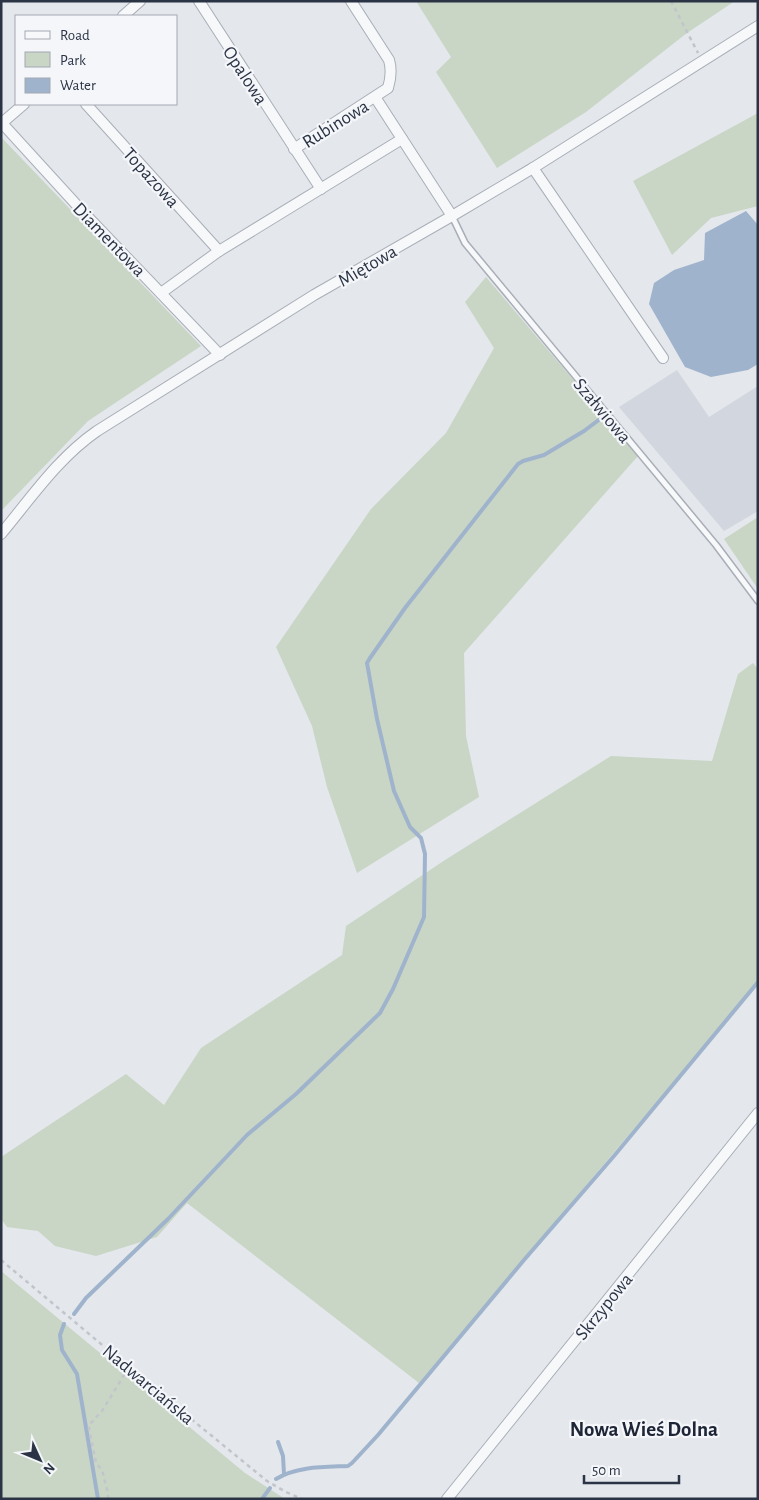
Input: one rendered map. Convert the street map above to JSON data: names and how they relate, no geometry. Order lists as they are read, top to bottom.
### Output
{
  "streets": {
    "street": [
      "Opalowa",
      "Rubinowa",
      "Topazowa",
      "Diamentowa",
      "Miętowa",
      "Skrzypowa"
    ],
    "lane": ["Szałwiowa"],
    "path": ["Nadwarciańska"]
  },
  "crossings": [
    ["Opalowa", "Rubinowa"],
    ["Rubinowa", "Miętowa"],
    ["Rubinowa", "Szałwiowa"],
    ["Diamentowa", "Miętowa"],
    ["Miętowa", "Szałwiowa"]
  ],
  "districts": ["Nowa Wieś Dolna"],
  "legend": ["Road", "Park", "Water"],
  "scale_bar": "50 m",
  "north": "bottom right"
}
